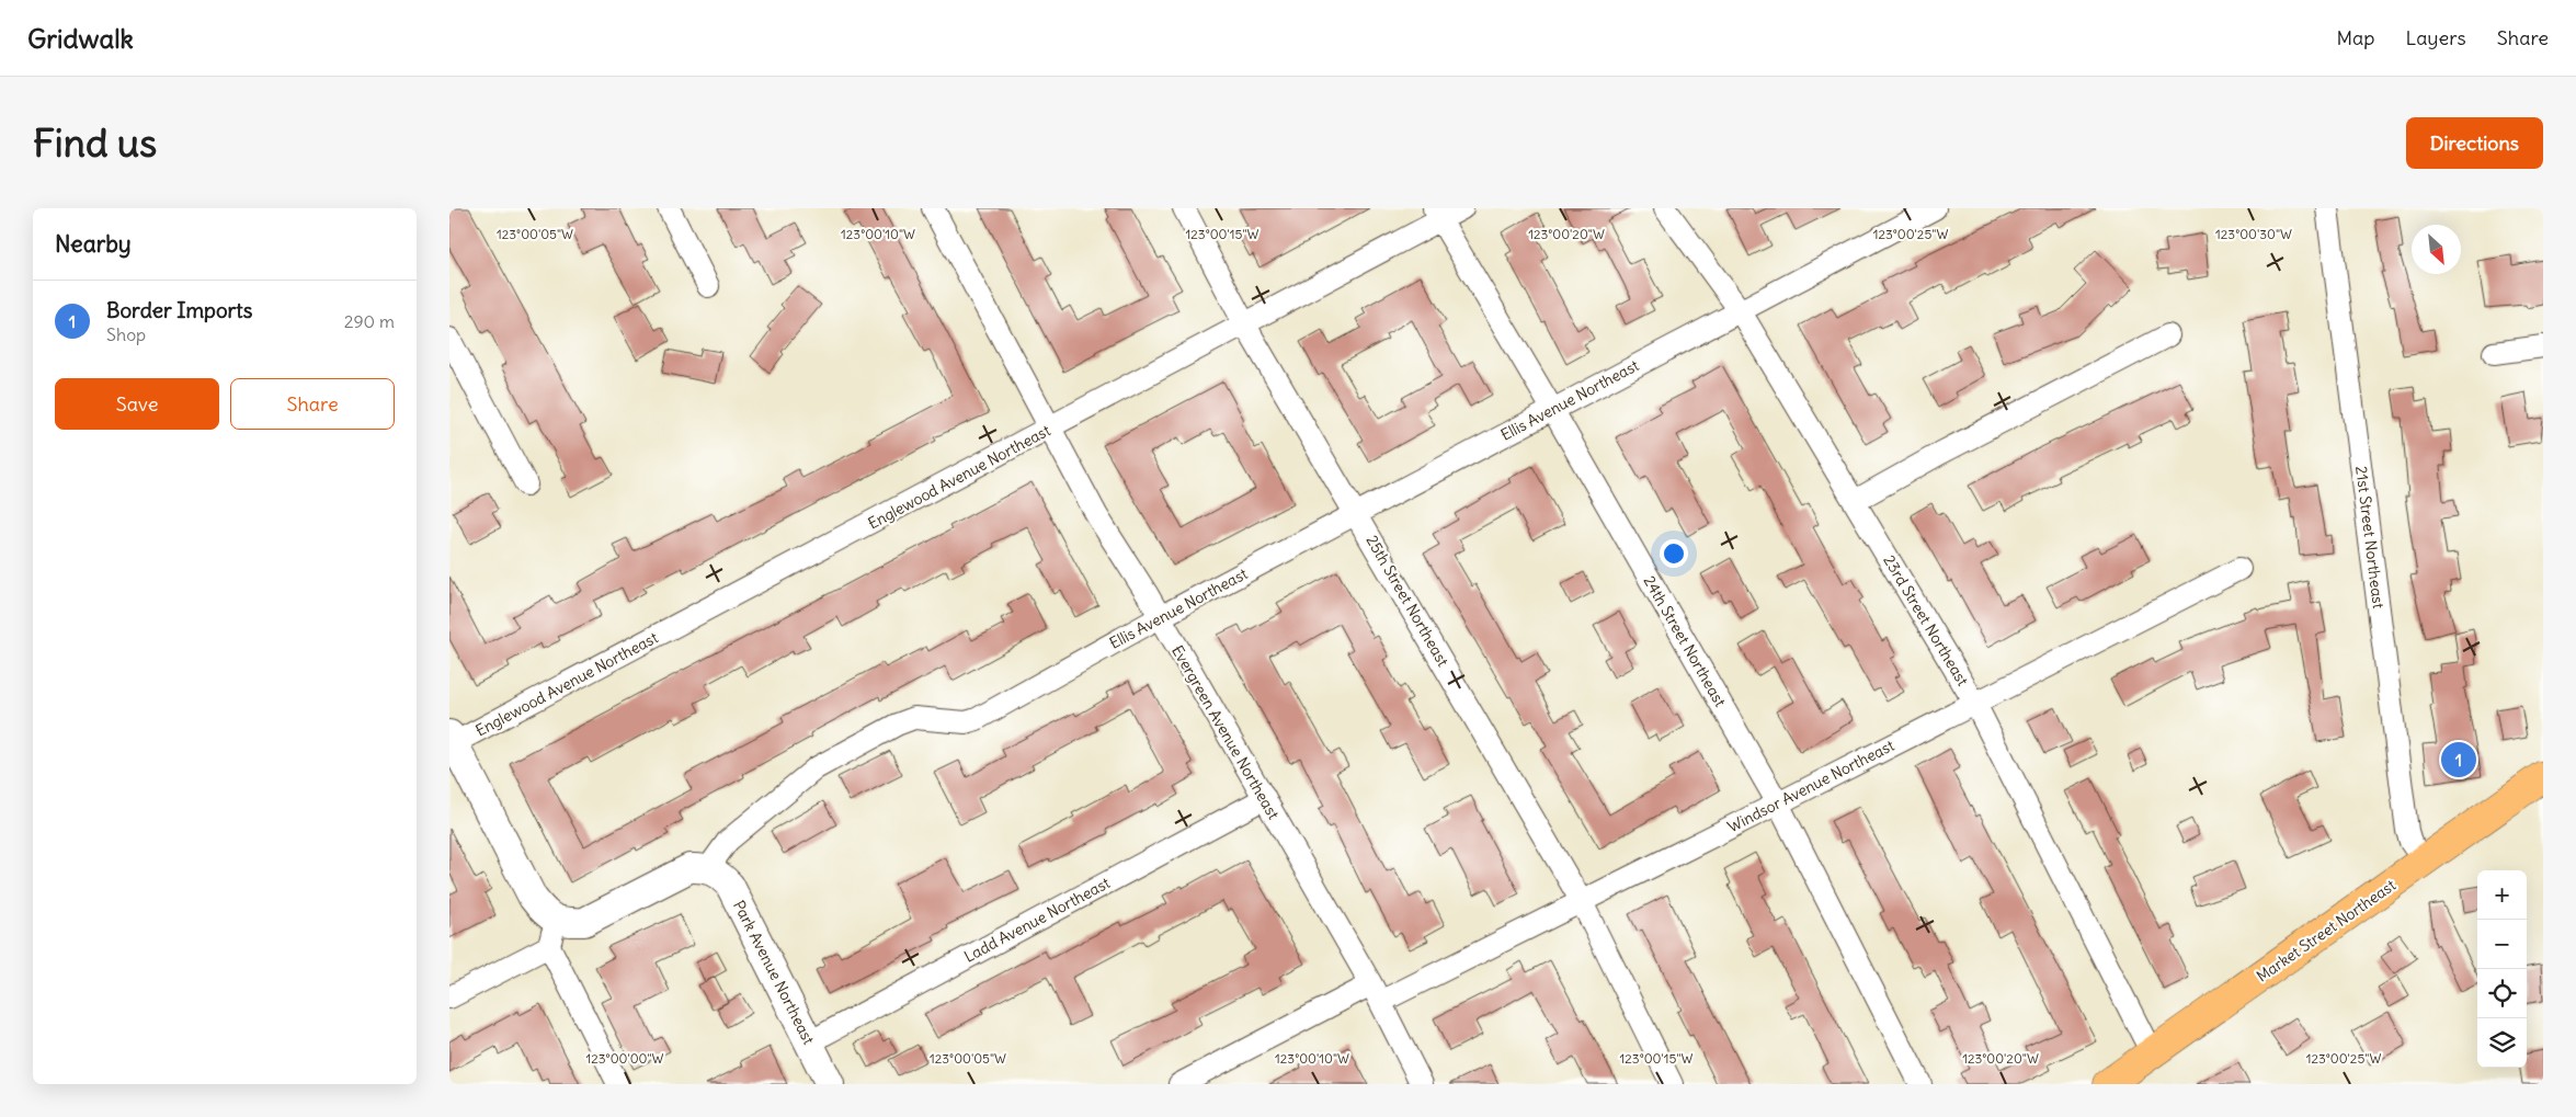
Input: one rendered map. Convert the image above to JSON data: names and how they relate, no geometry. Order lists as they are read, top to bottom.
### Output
{
  "streets": {
    "main road": ["Market Street Northeast"],
    "street": [
      "Ellis Avenue Northeast",
      "Englewood Avenue Northeast",
      "21st Street Northeast",
      "25th Street Northeast",
      "23rd Street Northeast",
      "24th Street Northeast",
      "Evergreen Avenue Northeast",
      "Windsor Avenue Northeast",
      "Ladd Avenue Northeast",
      "Park Avenue Northeast"
    ]
  },
  "crossings": [
    ["Ellis Avenue Northeast", "25th Street Northeast"],
    ["Ellis Avenue Northeast", "23rd Street Northeast"],
    ["Ellis Avenue Northeast", "24th Street Northeast"],
    ["Ellis Avenue Northeast", "Evergreen Avenue Northeast"],
    ["Ellis Avenue Northeast", "Park Avenue Northeast"],
    ["Englewood Avenue Northeast", "25th Street Northeast"],
    ["Englewood Avenue Northeast", "24th Street Northeast"],
    ["Englewood Avenue Northeast", "Evergreen Avenue Northeast"],
    ["21st Street Northeast", "Market Street Northeast"],
    ["25th Street Northeast", "Windsor Avenue Northeast"],
    ["23rd Street Northeast", "Windsor Avenue Northeast"],
    ["23rd Street Northeast", "Market Street Northeast"],
    ["24th Street Northeast", "Windsor Avenue Northeast"],
    ["Evergreen Avenue Northeast", "Windsor Avenue Northeast"],
    ["Evergreen Avenue Northeast", "Ladd Avenue Northeast"],
    ["Ladd Avenue Northeast", "Park Avenue Northeast"]
  ],
  "north": "bottom right",
  "page": {
    "header": "Gridwalk",
    "nav": ["Map", "Layers", "Share"],
    "buttons": [
      "Directions",
      ["Save", "Share"]
    ],
    "title": "Find us",
    "heading": "Nearby",
    "list": [
      {
        "mark": "1",
        "name": "Border Imports",
        "note": "Shop",
        "value": "290 m"
      }
    ],
    "pins": "1",
    "map_buttons": ["+", "−"]
  },
  "coordinates": [
    "123°00'05\"W",
    "123°00'10\"W",
    "123°00'15\"W",
    "123°00'20\"W",
    "123°00'25\"W",
    "123°00'30\"W",
    "123°00'00\"W"
  ]
}
